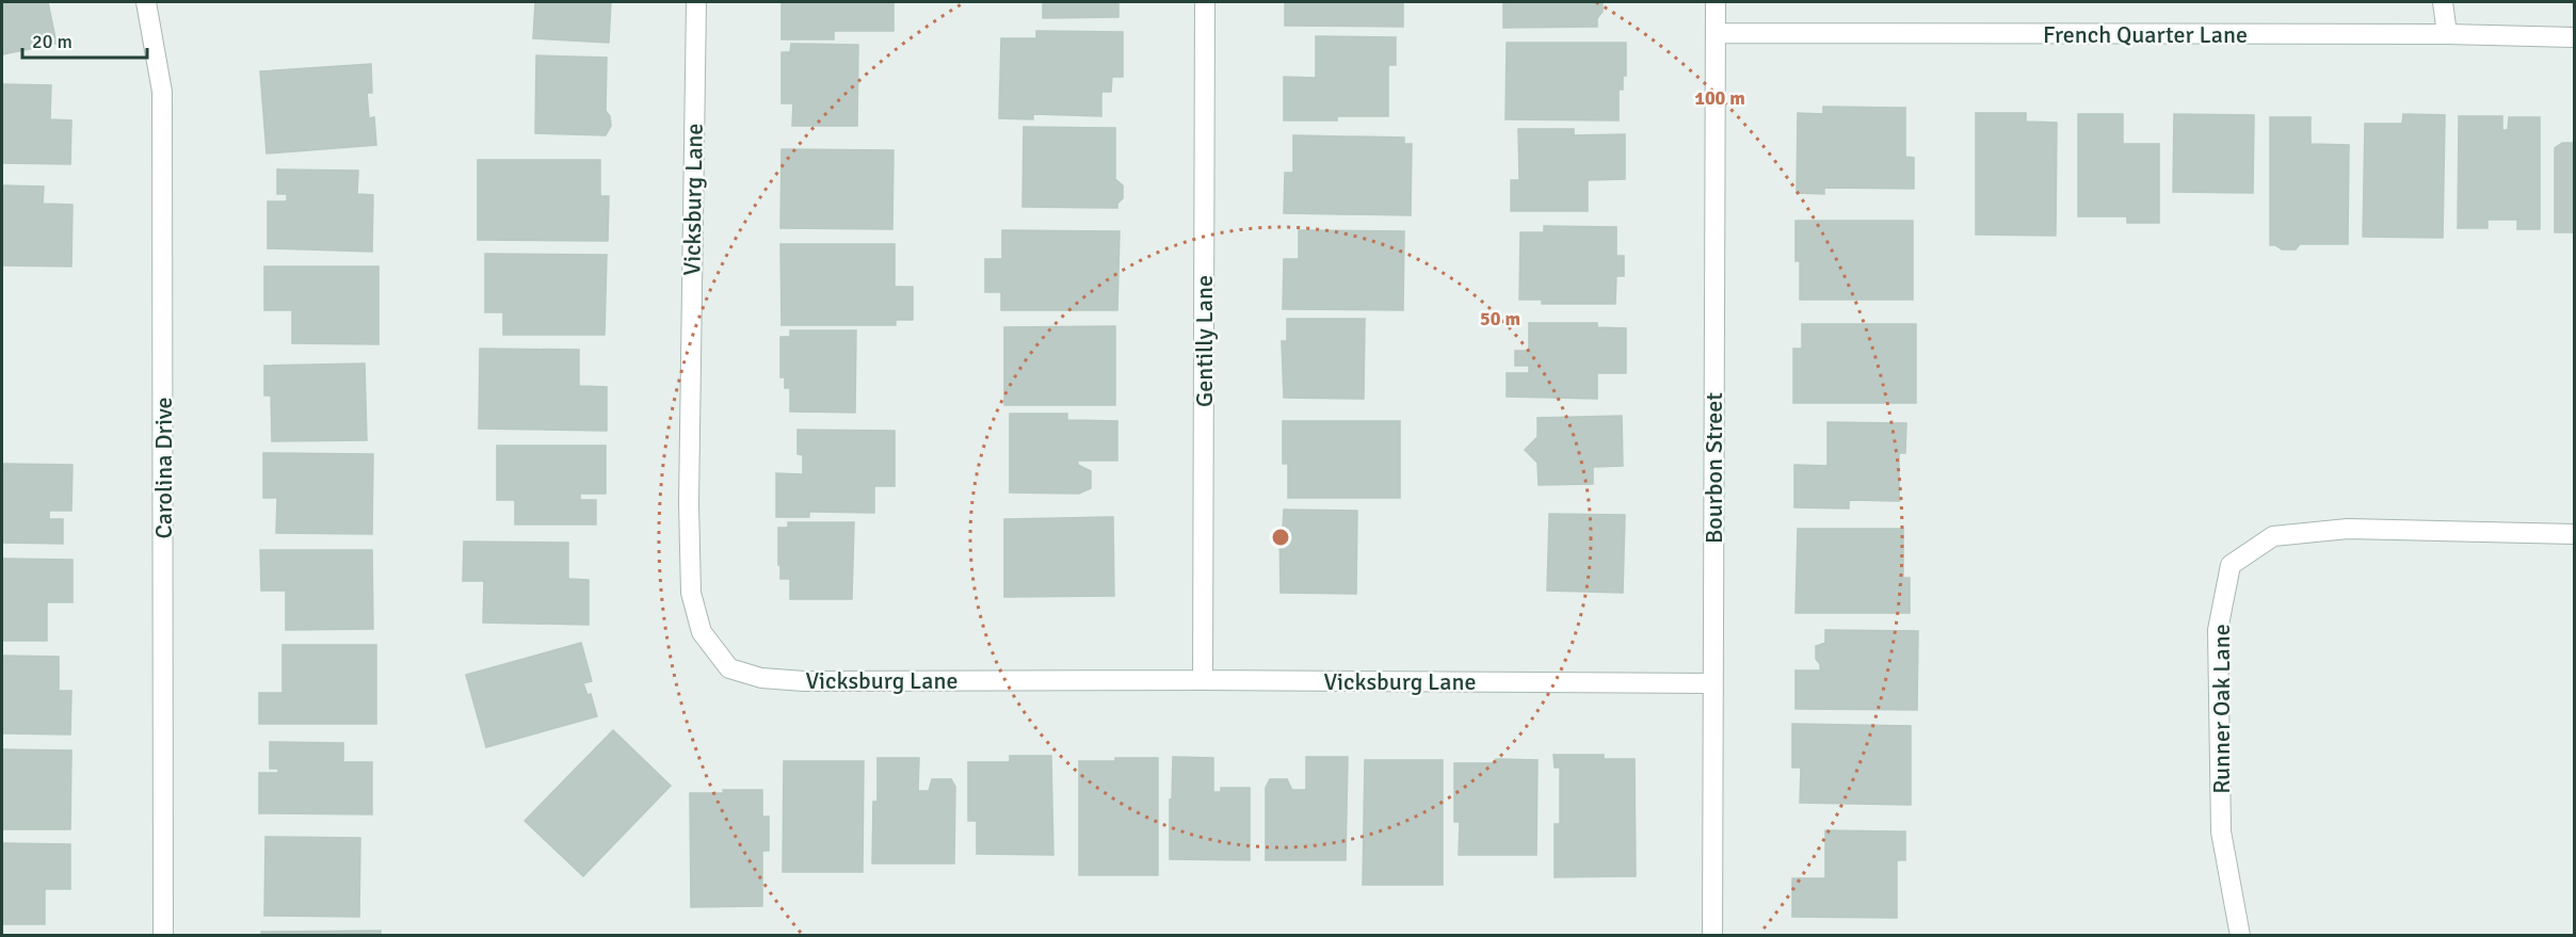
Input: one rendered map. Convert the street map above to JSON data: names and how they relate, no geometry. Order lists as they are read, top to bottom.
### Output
{
  "streets": {
    "street": [
      "French Quarter Lane",
      "Vicksburg Lane",
      "Gentilly Lane",
      "Carolina Drive",
      "Bourbon Street",
      "Runner Oak Lane"
    ]
  },
  "crossings": [
    ["French Quarter Lane", "Bourbon Street"],
    ["Vicksburg Lane", "Gentilly Lane"],
    ["Vicksburg Lane", "Bourbon Street"]
  ],
  "scale_bar": "20 m",
  "rings": ["100 m", "50 m"]
}
